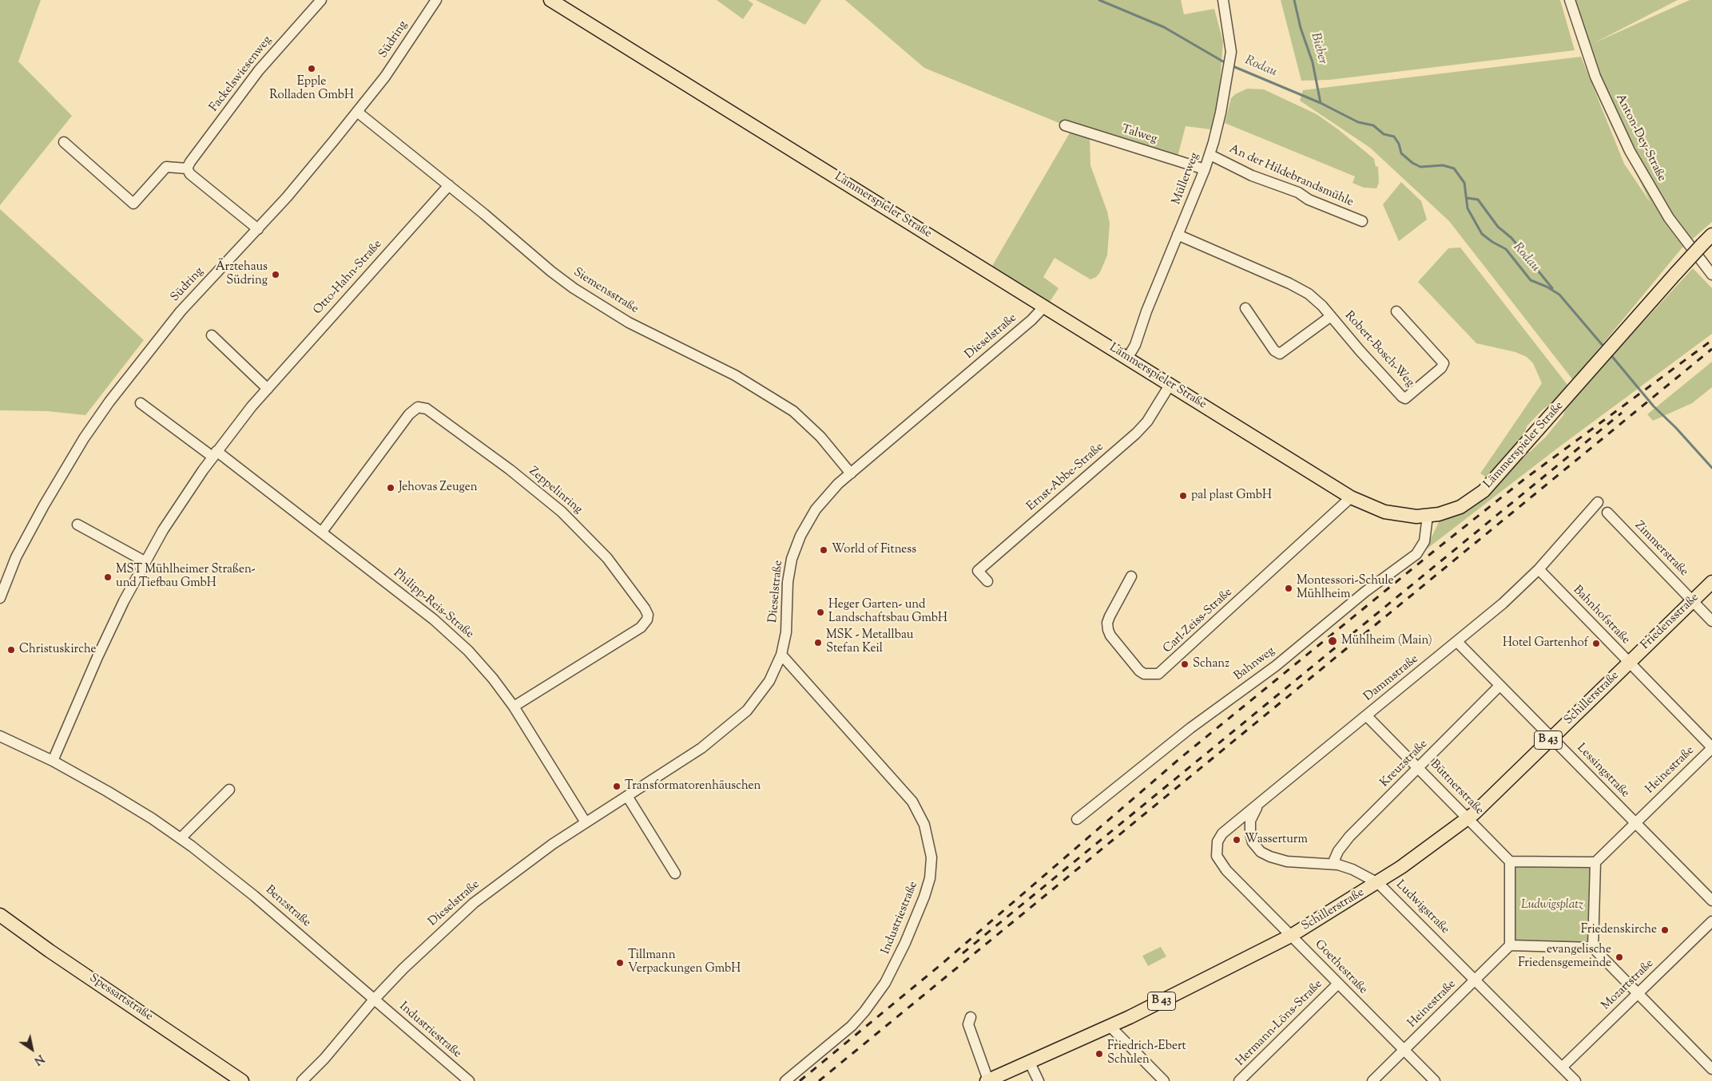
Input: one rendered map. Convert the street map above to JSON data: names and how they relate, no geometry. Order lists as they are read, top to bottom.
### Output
{
  "streets": {
    "main road": [
      "Lämmerspieler Straße",
      "Friedensstraße",
      "Schillerstraße",
      "B 43",
      "Spessartstraße"
    ],
    "street": [
      "Südring",
      "Fackelswiesenweg",
      "Talweg",
      "Anton-Dey-Straße",
      "An der Hildebrandsmühle",
      "Müllerweg",
      "Otto-Hahn-Straße",
      "Siemensstraße",
      "Dieselstraße",
      "Robert-Bosch-Weg",
      "Ernst-Abbe-Straße",
      "Zeppelinring",
      "Zimmerstraße",
      "Philipp-Reis-Straße",
      "Bahnhofstraße",
      "Carl-Zeiss-Straße",
      "Bahnweg",
      "Dammstraße",
      "Kreuzstraße",
      "Heinestraße",
      "Lessingstraße",
      "Büttnerstraße",
      "Benzstraße",
      "Ludwigstraße",
      "Industriestraße",
      "Goethestraße",
      "Mozartstraße",
      "Hermann-Löns-Straße"
    ]
  },
  "crossings": [
    ["Südring", "Siemensstraße"],
    ["Talweg", "Müllerweg"],
    ["An der Hildebrandsmühle", "Müllerweg"],
    ["Müllerweg", "Lämmerspieler Straße"],
    ["Müllerweg", "Robert-Bosch-Weg"],
    ["Lämmerspieler Straße", "Dieselstraße"],
    ["Lämmerspieler Straße", "Ernst-Abbe-Straße"],
    ["Lämmerspieler Straße", "Carl-Zeiss-Straße"],
    ["Lämmerspieler Straße", "Bahnweg"],
    ["Otto-Hahn-Straße", "Siemensstraße"],
    ["Otto-Hahn-Straße", "Philipp-Reis-Straße"],
    ["Otto-Hahn-Straße", "Benzstraße"],
    ["Siemensstraße", "Dieselstraße"],
    ["Dieselstraße", "Philipp-Reis-Straße"],
    ["Dieselstraße", "Benzstraße"],
    ["Dieselstraße", "Industriestraße"],
    ["Zeppelinring", "Philipp-Reis-Straße"],
    ["Zimmerstraße", "Friedensstraße"],
    ["Bahnhofstraße", "Friedensstraße"],
    ["Bahnhofstraße", "Dammstraße"],
    ["Bahnhofstraße", "Schillerstraße"],
    ["Bahnhofstraße", "Heinestraße"],
    ["Friedensstraße", "Schillerstraße"],
    ["Dammstraße", "Lessingstraße"],
    ["Dammstraße", "Büttnerstraße"],
    ["Dammstraße", "Ludwigstraße"],
    ["Dammstraße", "Goethestraße"],
    ["Schillerstraße", "Lessingstraße"],
    ["Schillerstraße", "Büttnerstraße"],
    ["Schillerstraße", "Ludwigstraße"],
    ["Schillerstraße", "Goethestraße"],
    ["Kreuzstraße", "Lessingstraße"],
    ["Kreuzstraße", "Büttnerstraße"],
    ["Kreuzstraße", "Ludwigstraße"],
    ["Heinestraße", "Lessingstraße"],
    ["Heinestraße", "Ludwigstraße"],
    ["Heinestraße", "Goethestraße"],
    ["Benzstraße", "Industriestraße"],
    ["Ludwigstraße", "Goethestraße"],
    ["Ludwigstraße", "Mozartstraße"],
    ["Goethestraße", "Hermann-Löns-Straße"]
  ],
  "water": ["Bieber", "Rodau"],
  "parks": ["Ludwigsplatz"],
  "places": [
    "Epple Rolladen GmbH",
    "Ärztehaus Südring",
    "Jehovas Zeugen",
    "pal plast GmbH",
    "World of Fitness",
    "MST Mühlheimer Straßen- und Tiefbau GmbH",
    "Montessori-Schule Mühlheim",
    "Heger Garten- und Landschaftsbau GmbH",
    "Mühlheim (Main)",
    "MSK - Metallbau Stefan Keil",
    "Hotel Gartenhof",
    "Christuskirche",
    "Schanz",
    "Transformatorenhäuschen",
    "Wasserturm",
    "Friedenskirche",
    "evangelische Friedensgemeinde",
    "Tillmann Verpackungen GmbH",
    "Friedrich-Ebert Schulen"
  ],
  "north": "bottom right"
}
